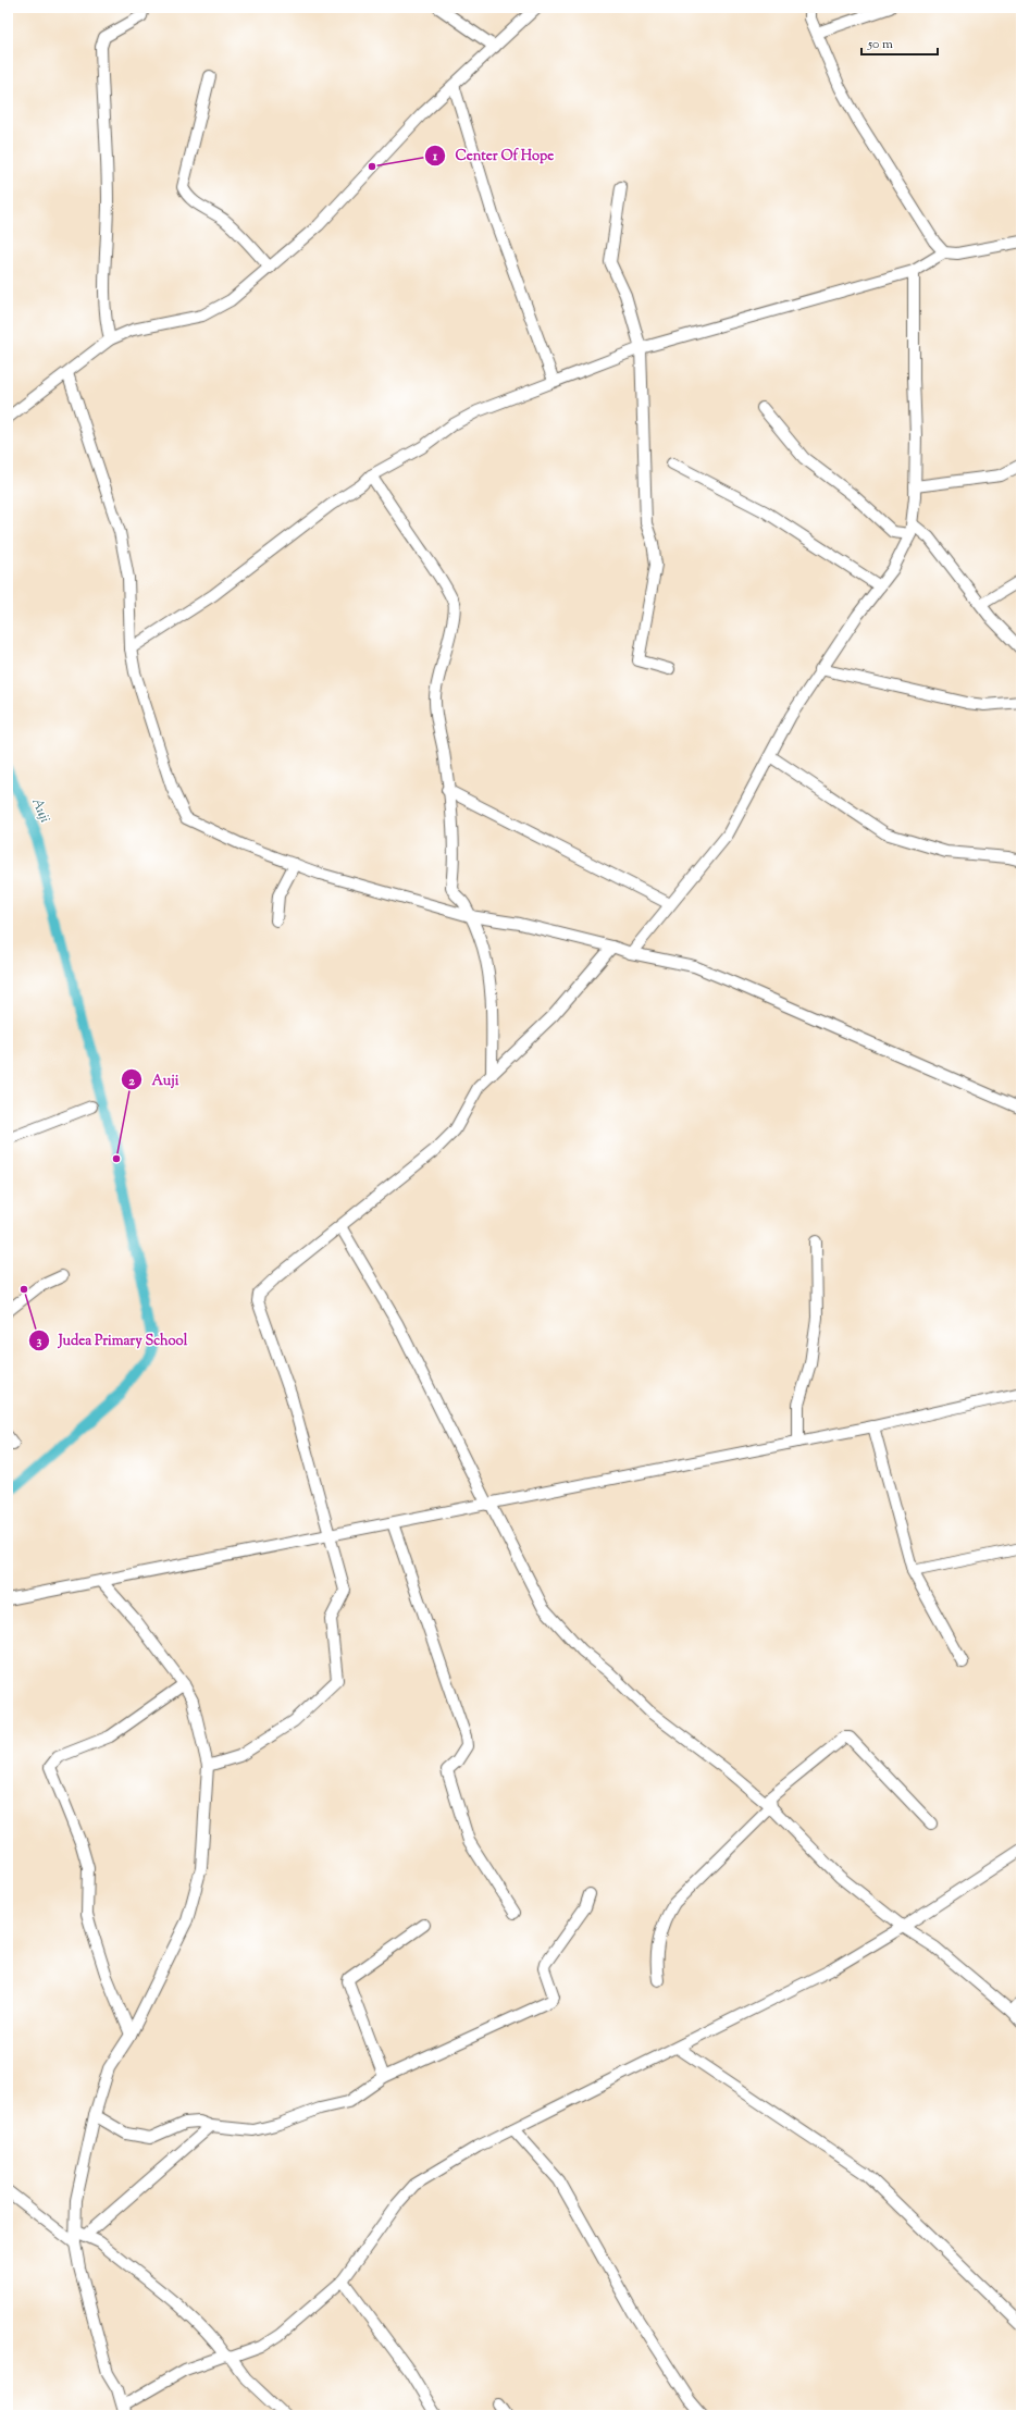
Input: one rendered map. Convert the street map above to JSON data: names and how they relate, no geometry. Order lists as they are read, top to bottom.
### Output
{
  "water": ["Auji"],
  "places": ["Center Of Hope", "Auji", "Judea Primary School"],
  "scale_bar": "50 m"
}
